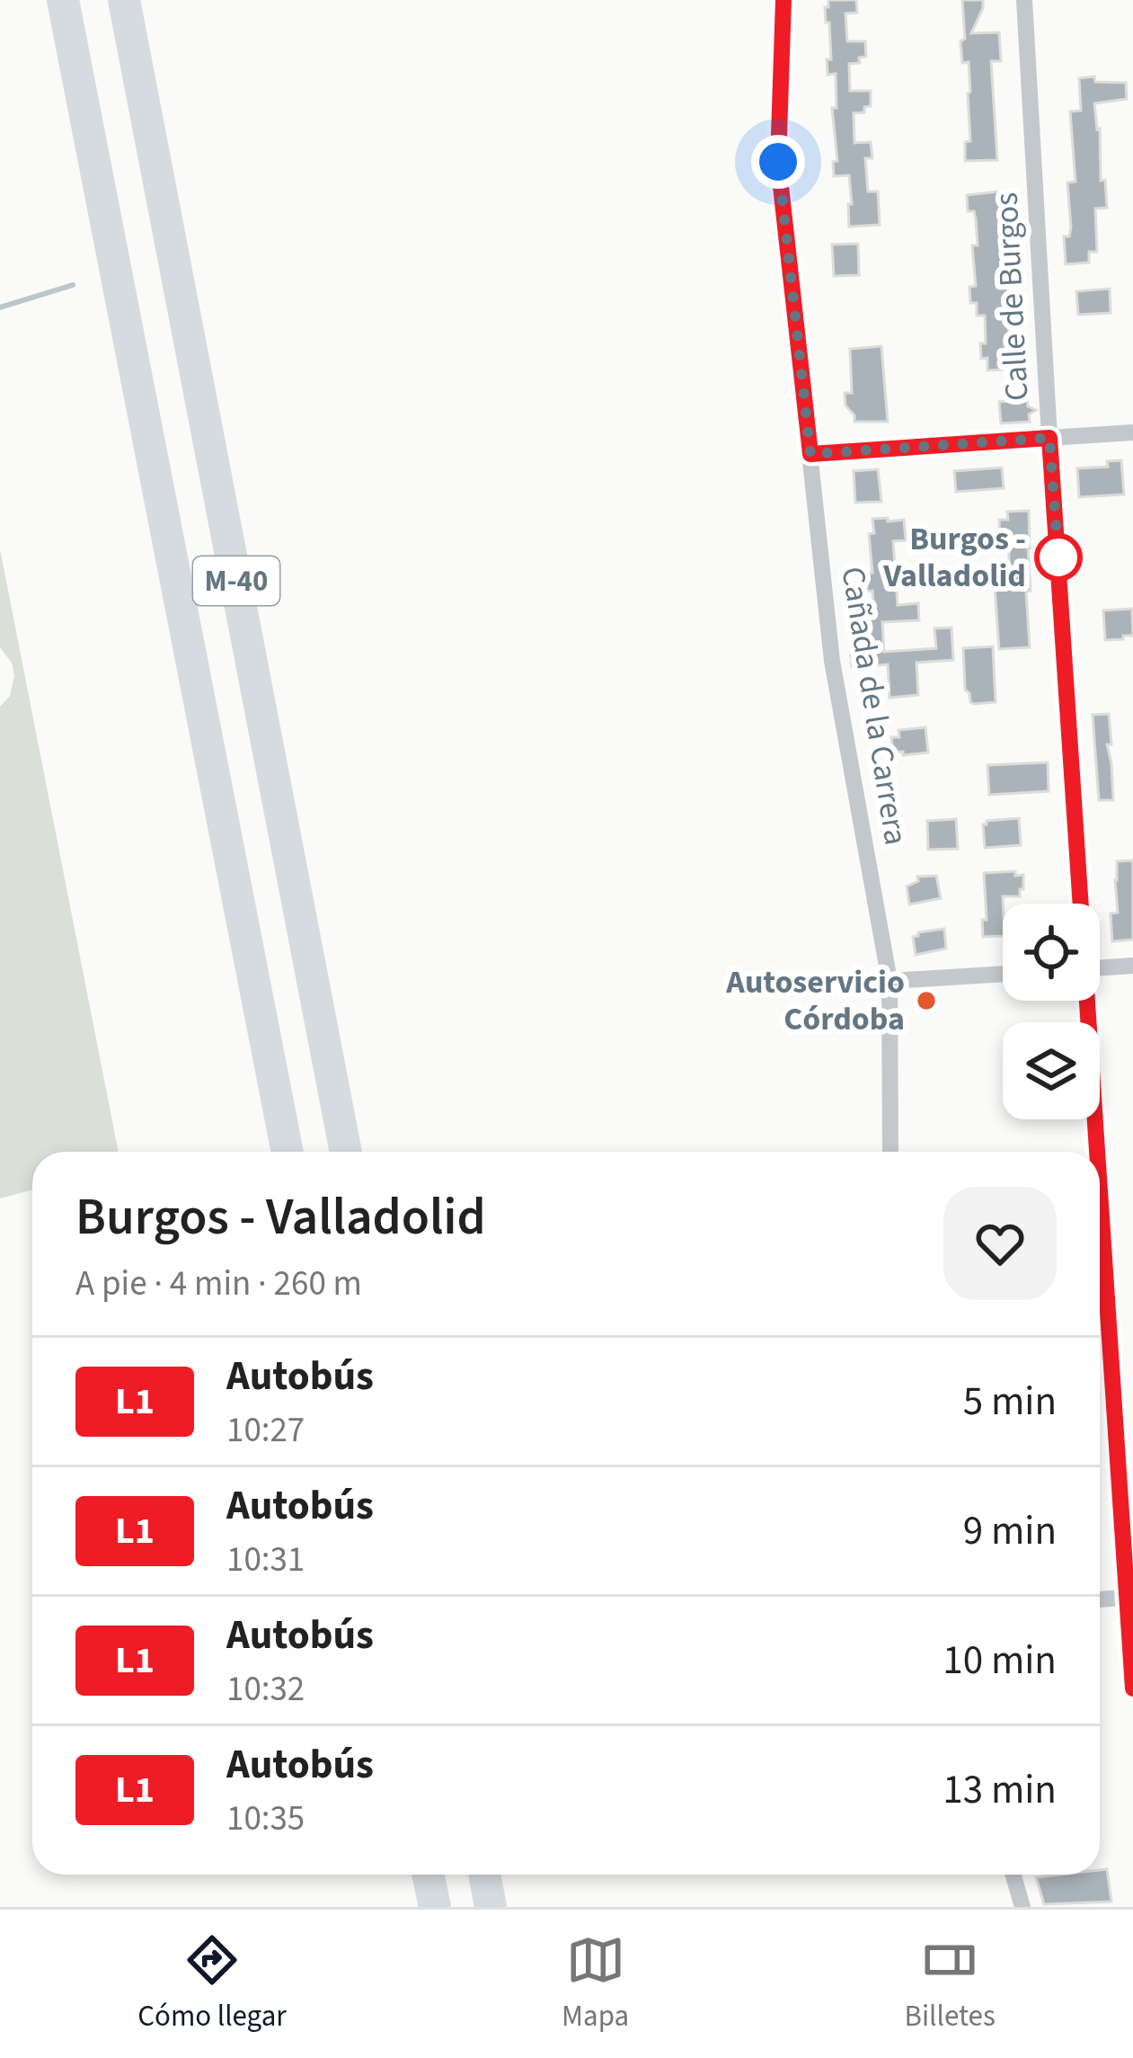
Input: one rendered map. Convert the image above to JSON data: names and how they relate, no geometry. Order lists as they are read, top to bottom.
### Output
{
  "streets": {
    "highway": ["M-40"],
    "street": ["Calle de Burgos", "Cañada de la Carrera"]
  },
  "places": ["Burgos - Valladolid", "Autoservicio Córdoba"],
  "lines": ["bus line L1"],
  "page": {
    "heading": ["Burgos - Valladolid", "A pie · 4 min · 260 m"],
    "list": [
      {
        "mark": "L1",
        "name": "Autobús",
        "note": "10:27",
        "value": "5 min"
      },
      {
        "mark": "L1",
        "name": "Autobús",
        "note": "10:31",
        "value": "9 min"
      },
      {
        "mark": "L1",
        "name": "Autobús",
        "note": "10:32",
        "value": "10 min"
      },
      {
        "mark": "L1",
        "name": "Autobús",
        "note": "10:35",
        "value": "13 min"
      }
    ],
    "tabs": ["Cómo llegar", "Mapa", "Billetes"]
  }
}
